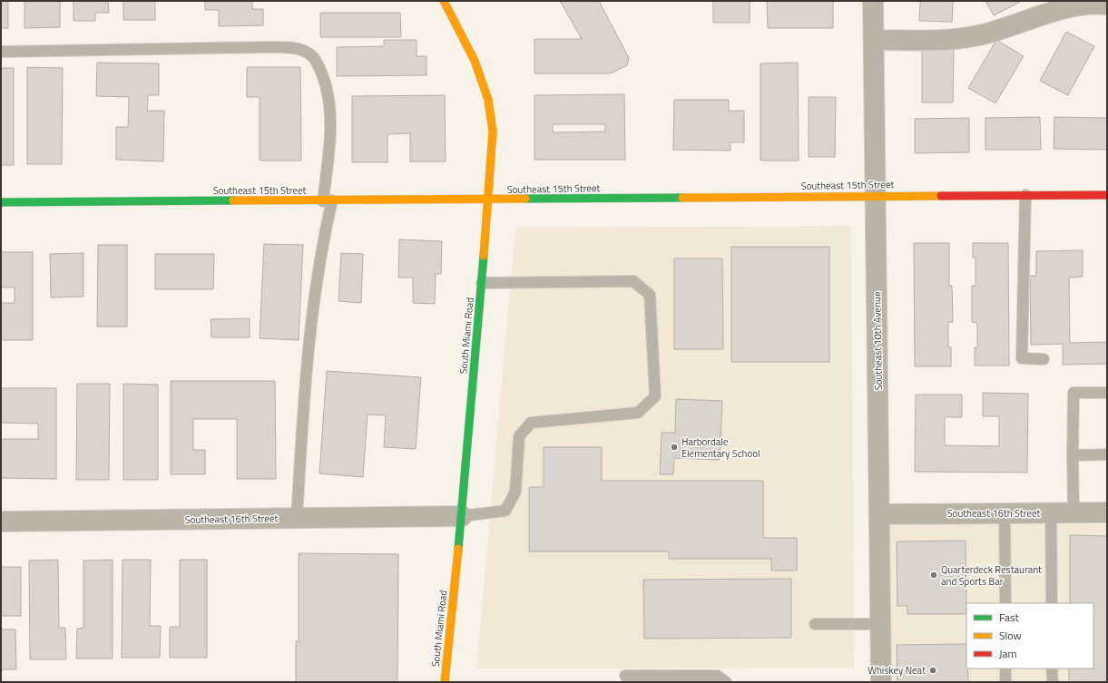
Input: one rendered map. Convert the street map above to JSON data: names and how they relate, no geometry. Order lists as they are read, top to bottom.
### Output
{
  "streets": {
    "street": [
      "Southeast 15th Street",
      "South Miami Road",
      "Southeast 10th Avenue",
      "Southeast 16th Street"
    ]
  },
  "crossings": [
    ["Southeast 15th Street", "South Miami Road"],
    ["Southeast 15th Street", "Southeast 10th Avenue"],
    ["South Miami Road", "Southeast 16th Street"],
    ["Southeast 10th Avenue", "Southeast 16th Street"]
  ],
  "places": ["Harbordale Elementary School", "Quarterdeck Restaurant and Sports Bar", "Whiskey Neat"],
  "legend": ["Fast", "Slow", "Jam"]
}
